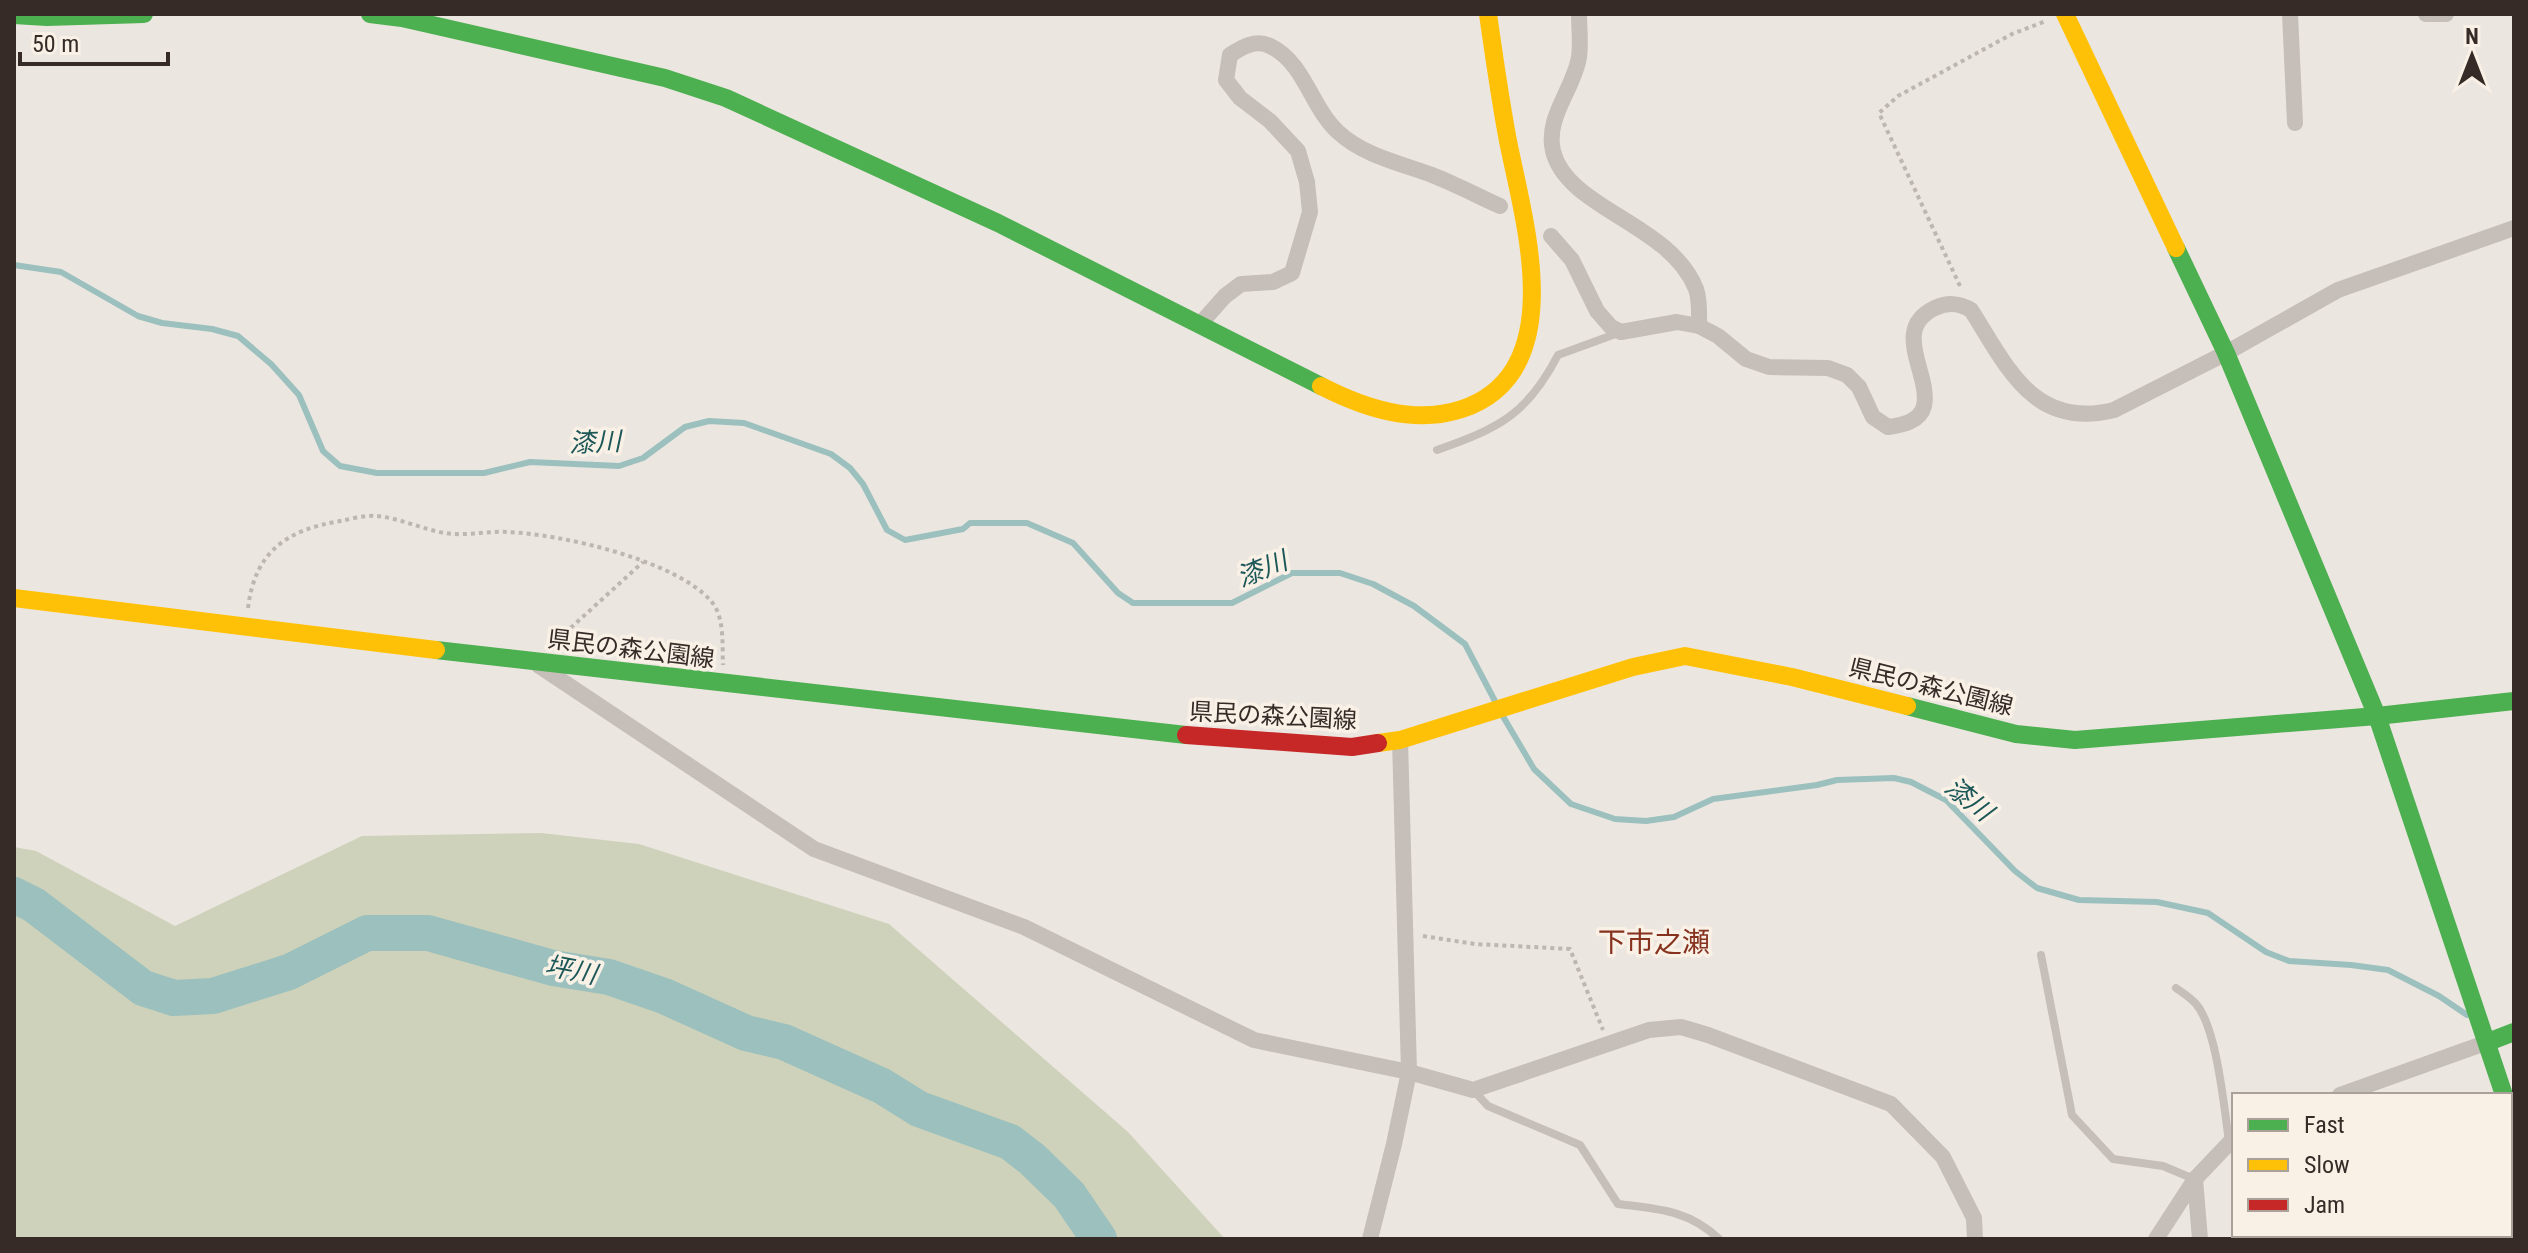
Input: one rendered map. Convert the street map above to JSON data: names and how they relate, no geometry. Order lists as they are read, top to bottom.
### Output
{
  "streets": {
    "street": ["県民の森公園線"]
  },
  "districts": ["下市之瀬"],
  "water": ["漆川", "坪川"],
  "legend": ["Fast", "Slow", "Jam"],
  "scale_bar": "50 m",
  "north": "top"
}
